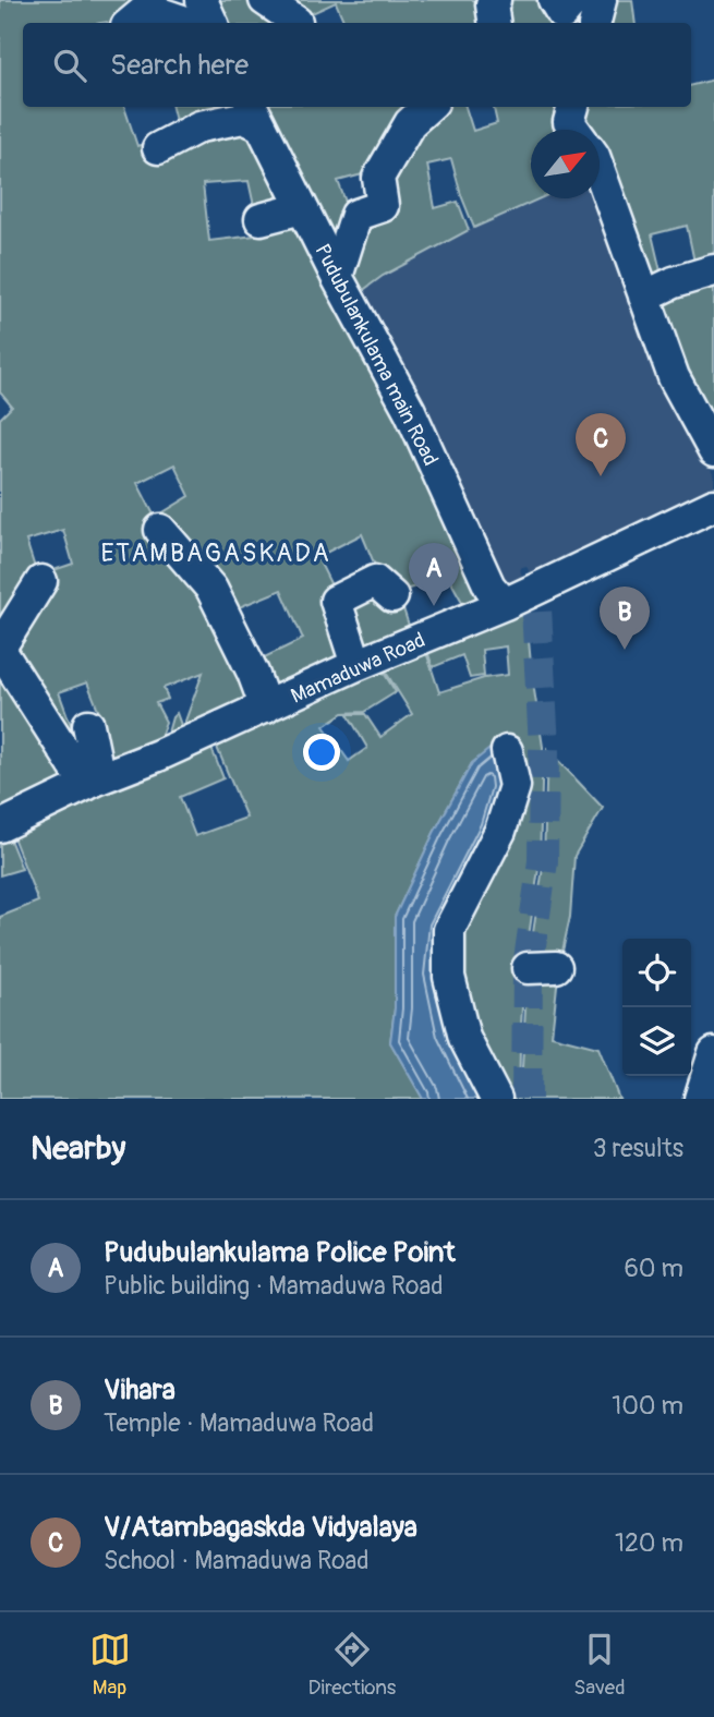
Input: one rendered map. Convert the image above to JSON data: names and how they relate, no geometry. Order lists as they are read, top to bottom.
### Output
{
  "streets": {
    "street": ["Pudubulankulama main Road", "Mamaduwa Road"]
  },
  "crossings": [
    ["Pudubulankulama main Road", "Mamaduwa Road"]
  ],
  "districts": ["ETAMBAGASKADA"],
  "north": "top right",
  "page": {
    "search": "Search here",
    "pins": ["C", "A", "B"],
    "heading": ["Nearby", "3 results"],
    "list": [
      {
        "mark": "A",
        "name": "Pudubulankulama Police Point",
        "note": "Public building · Mamaduwa Road",
        "value": "60 m"
      },
      {
        "mark": "B",
        "name": "Vihara",
        "note": "Temple · Mamaduwa Road",
        "value": "100 m"
      },
      {
        "mark": "C",
        "name": "V/Atambagaskda Vidyalaya",
        "note": "School · Mamaduwa Road",
        "value": "120 m"
      }
    ],
    "nav": ["Map", "Directions", "Saved"]
  }
}
